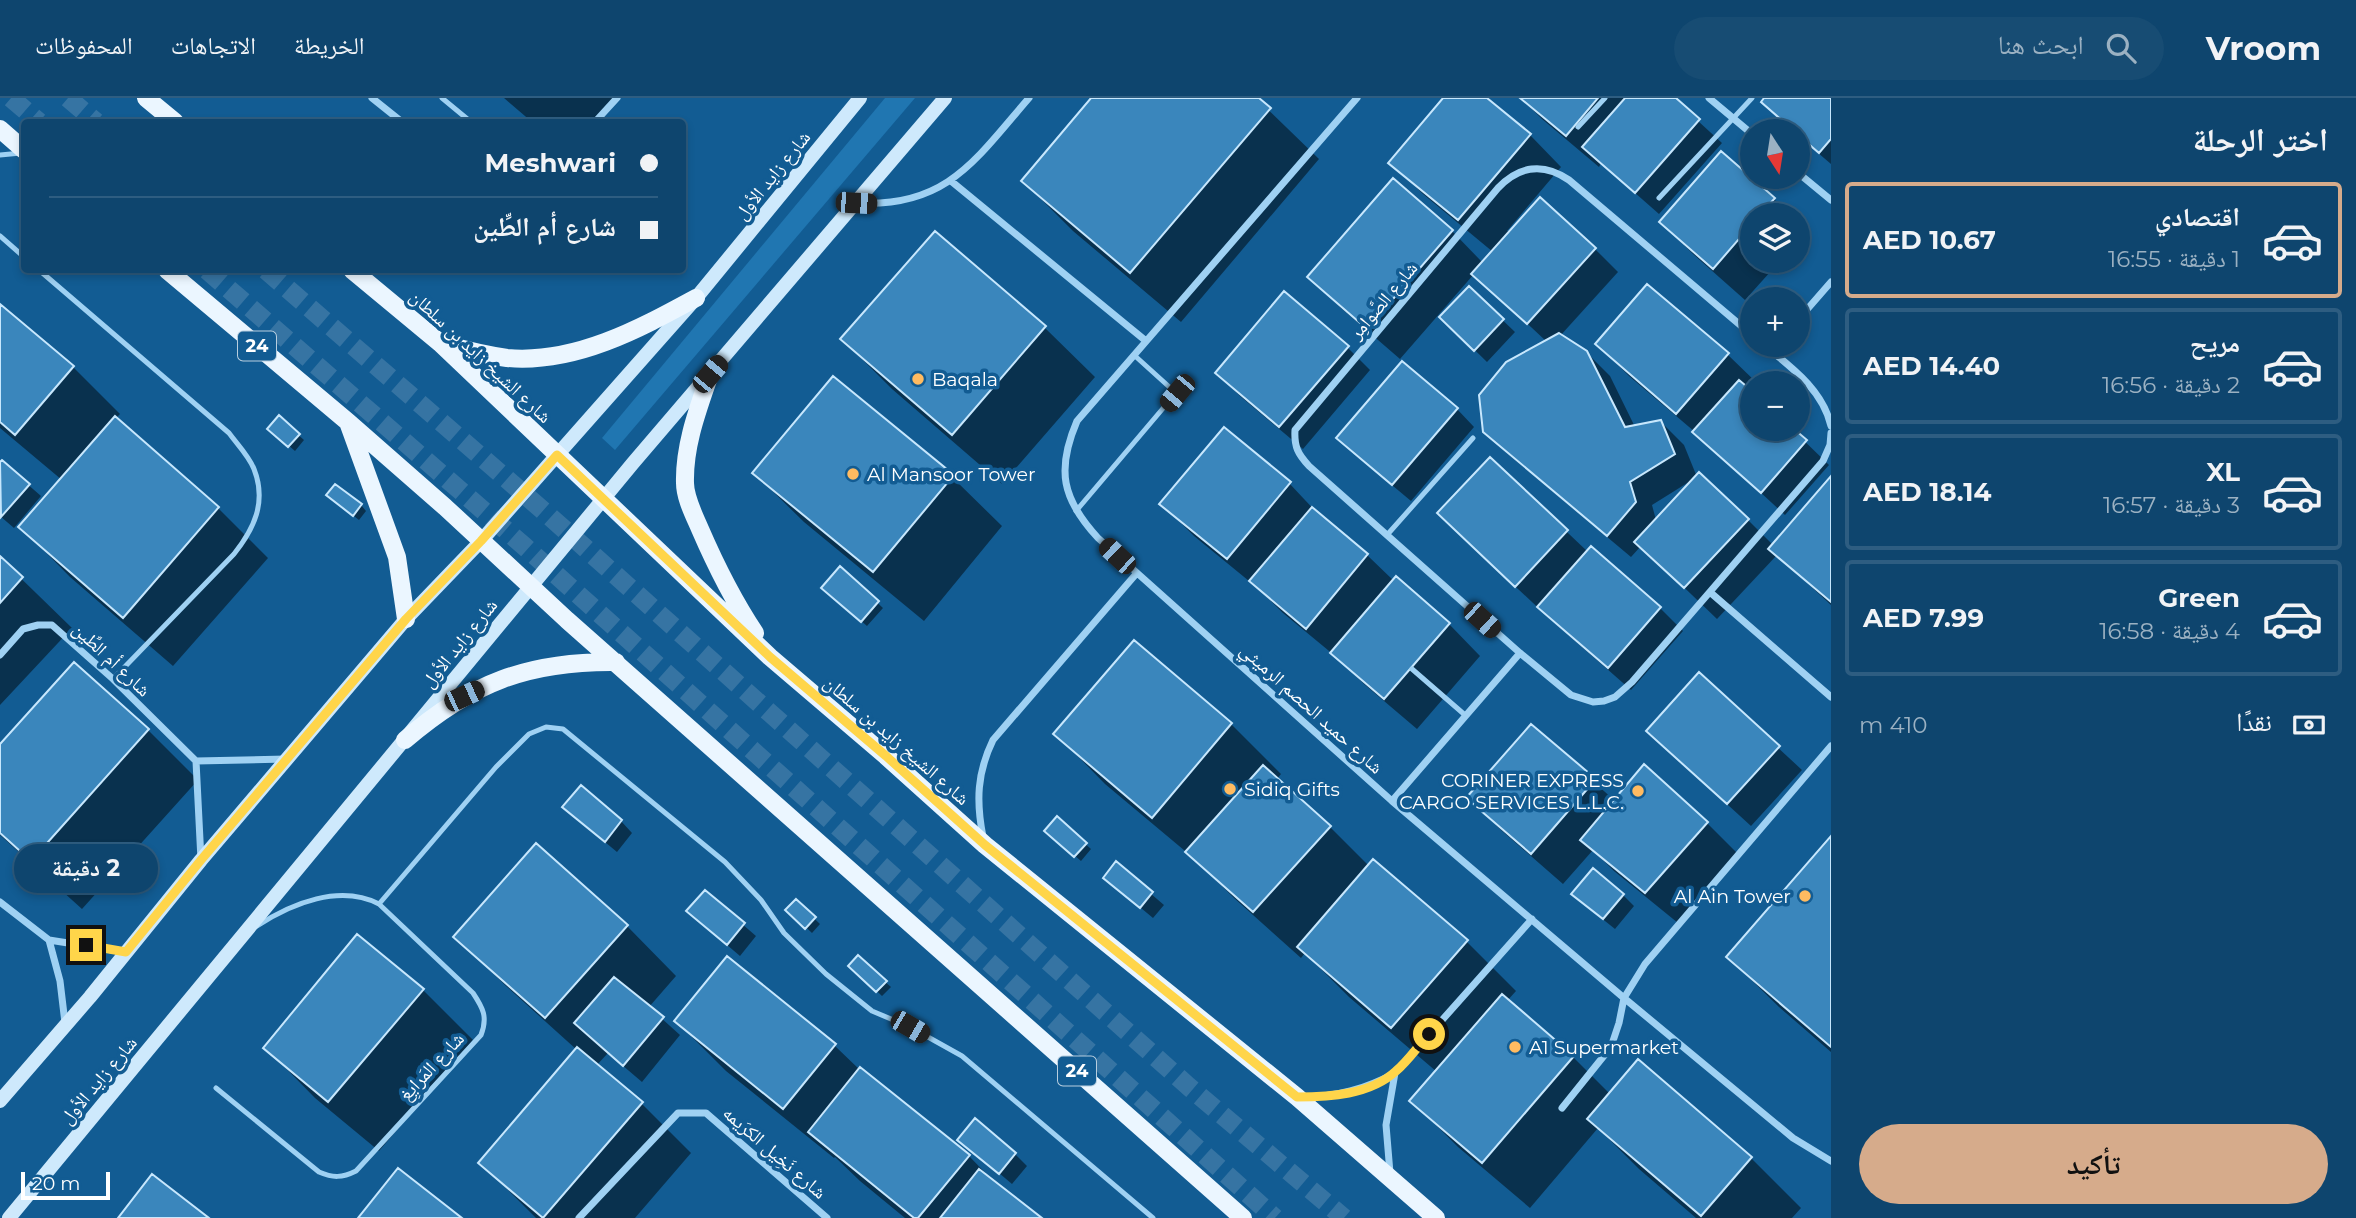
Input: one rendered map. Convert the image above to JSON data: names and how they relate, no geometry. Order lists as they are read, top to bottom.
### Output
{
  "streets": {
    "main road": ["شارع زايد الأول", "24", "شارع الشيخ زايد بن سلطان"],
    "street": [
      "شارع الصَّوامِر",
      "شارع أم الطِّين",
      "شارع حميد الحصم الرميثي",
      "شارع نَخِيل الكرَيمه"
    ],
    "lane": ["شارع المَرايِغ"]
  },
  "crossings": [
    ["شارع زايد الأول", "24"],
    ["شارع زايد الأول", "شارع الشيخ زايد بن سلطان"],
    ["شارع زايد الأول", "شارع المَرايِغ"]
  ],
  "places": [
    "Baqala",
    "Al Mansoor Tower",
    "Sidiq Gifts",
    "CORINER EXPRESS CARGO SERVICES L.L.C.",
    "Al Ain Tower",
    "A1 Supermarket"
  ],
  "scale_bar": "20 m",
  "north": "bottom",
  "page": {
    "header": "Vroom",
    "search": "ابحث هنا",
    "nav": ["الخريطة", "الاتجاهات", "المحفوظات"],
    "heading": "اختر الرحلة",
    "map_buttons": ["+", "−"],
    "banner": ["Meshwari", "شارع أم الطِّين"],
    "list": [
      {
        "name": "اقتصادي",
        "note": "1 دقيقة · 16:55",
        "value": "AED 10.67"
      },
      {
        "name": "مريح",
        "note": "2 دقيقة · 16:56",
        "value": "AED 14.40"
      },
      {
        "name": "XL",
        "note": "3 دقيقة · 16:57",
        "value": "AED 18.14"
      },
      {
        "name": "Green",
        "note": "4 دقيقة · 16:58",
        "value": "AED 7.99"
      }
    ],
    "pay": ["نقدًا", "410 m"],
    "bubble": "2 دقيقة",
    "buttons": "تأكيد",
    "scale": "20 m"
  }
}
